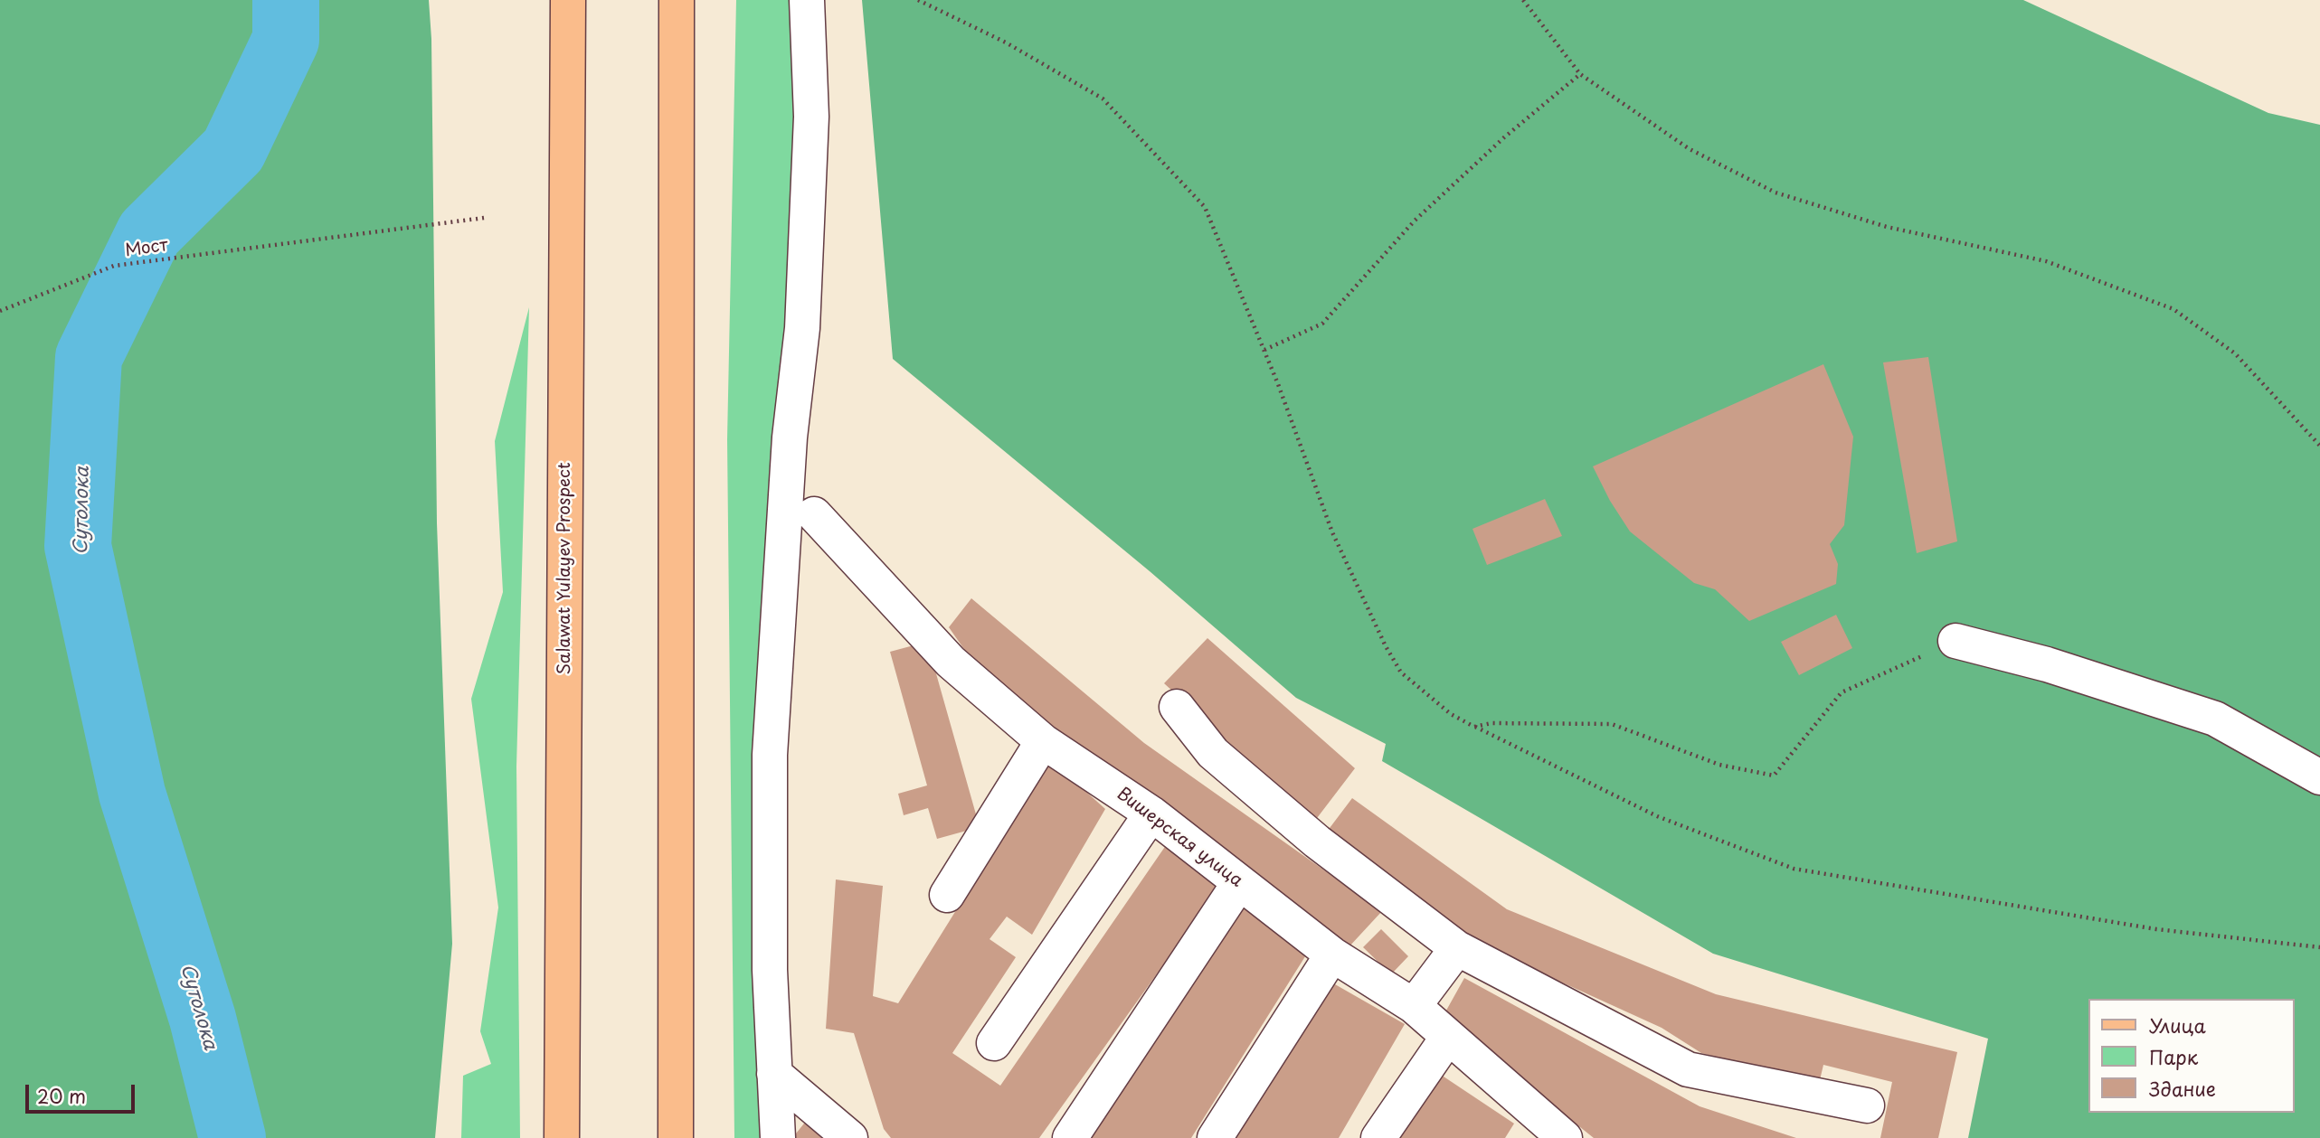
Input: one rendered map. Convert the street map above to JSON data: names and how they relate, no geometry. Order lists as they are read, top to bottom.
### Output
{
  "streets": {
    "main road": ["Salawat Yulayev Prospect"],
    "street": ["Вишерская улица"],
    "path": ["Мост"]
  },
  "water": ["Сутолока"],
  "legend": ["Улица", "Парк", "Здание"],
  "scale_bar": "20 m"
}
